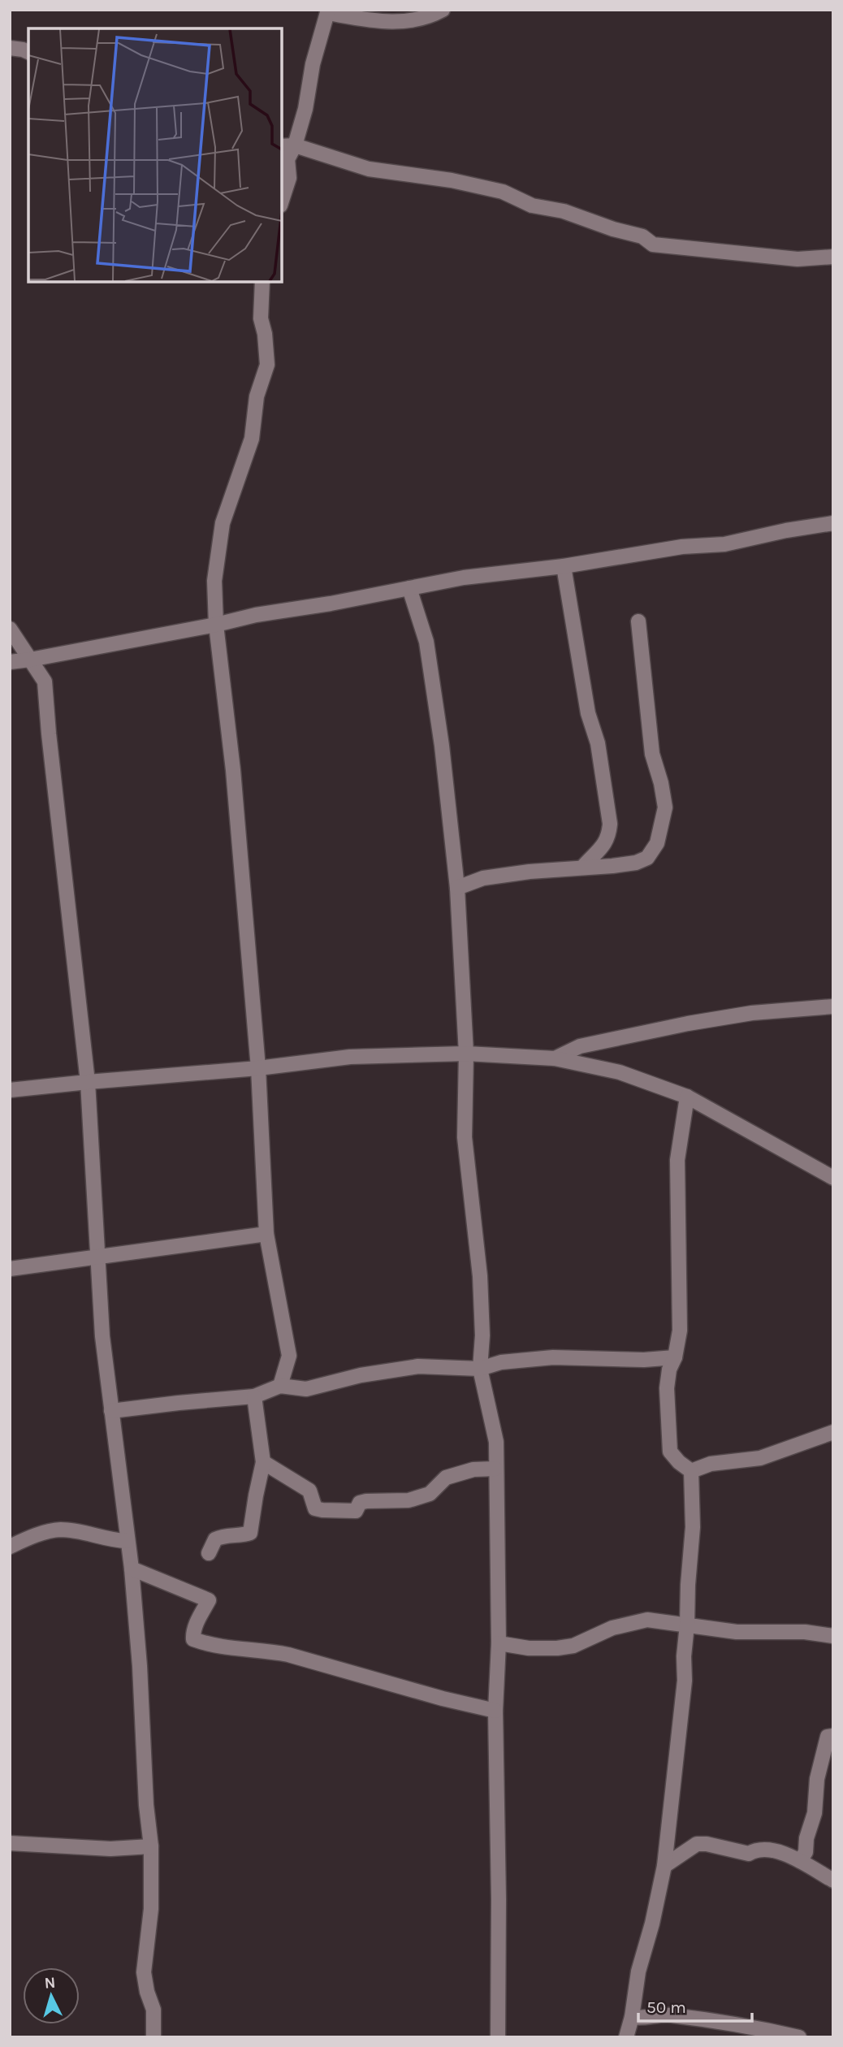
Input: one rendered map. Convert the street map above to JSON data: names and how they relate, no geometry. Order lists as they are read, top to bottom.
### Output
{
  "scale_bar": "50 m",
  "north": "top"
}
